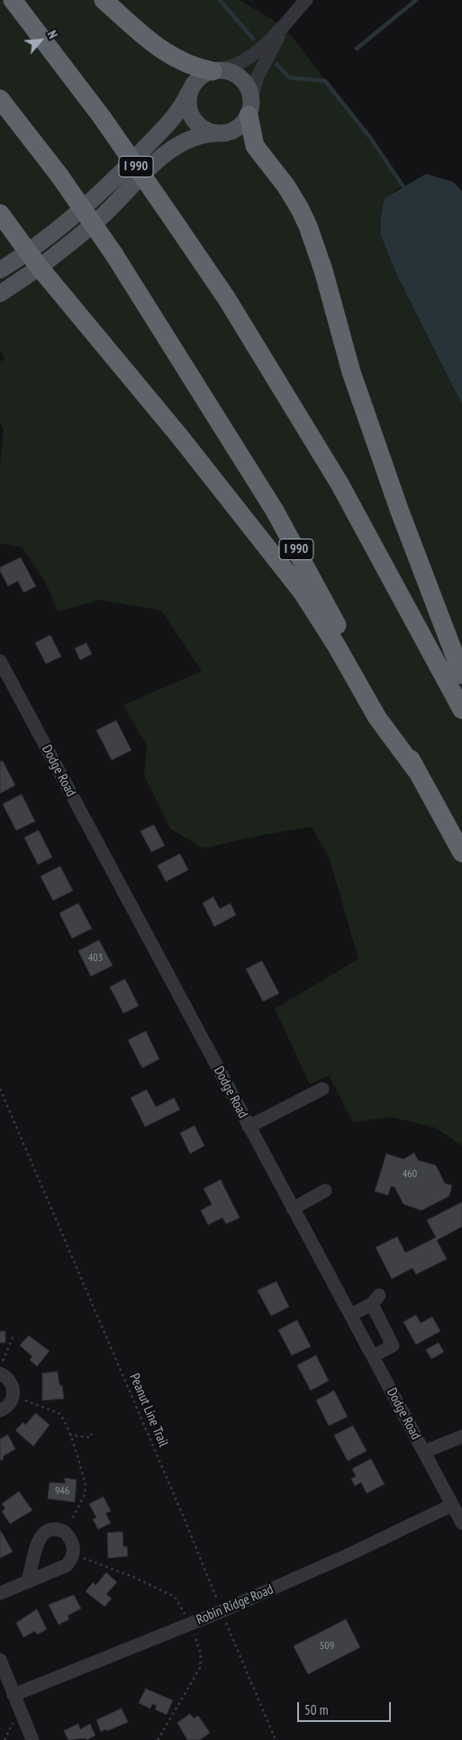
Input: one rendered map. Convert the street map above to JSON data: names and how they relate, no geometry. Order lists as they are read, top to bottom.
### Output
{
  "streets": {
    "highway": ["I 990"],
    "street": ["Dodge Road", "Robin Ridge Road"],
    "path": ["Peanut Line Trail"]
  },
  "crossings": [
    ["Dodge Road", "Robin Ridge Road"],
    ["Peanut Line Trail", "Robin Ridge Road"]
  ],
  "house_numbers": [
    "403",
    "460",
    "946",
    "509"
  ],
  "scale_bar": "50 m",
  "north": "top right"
}
